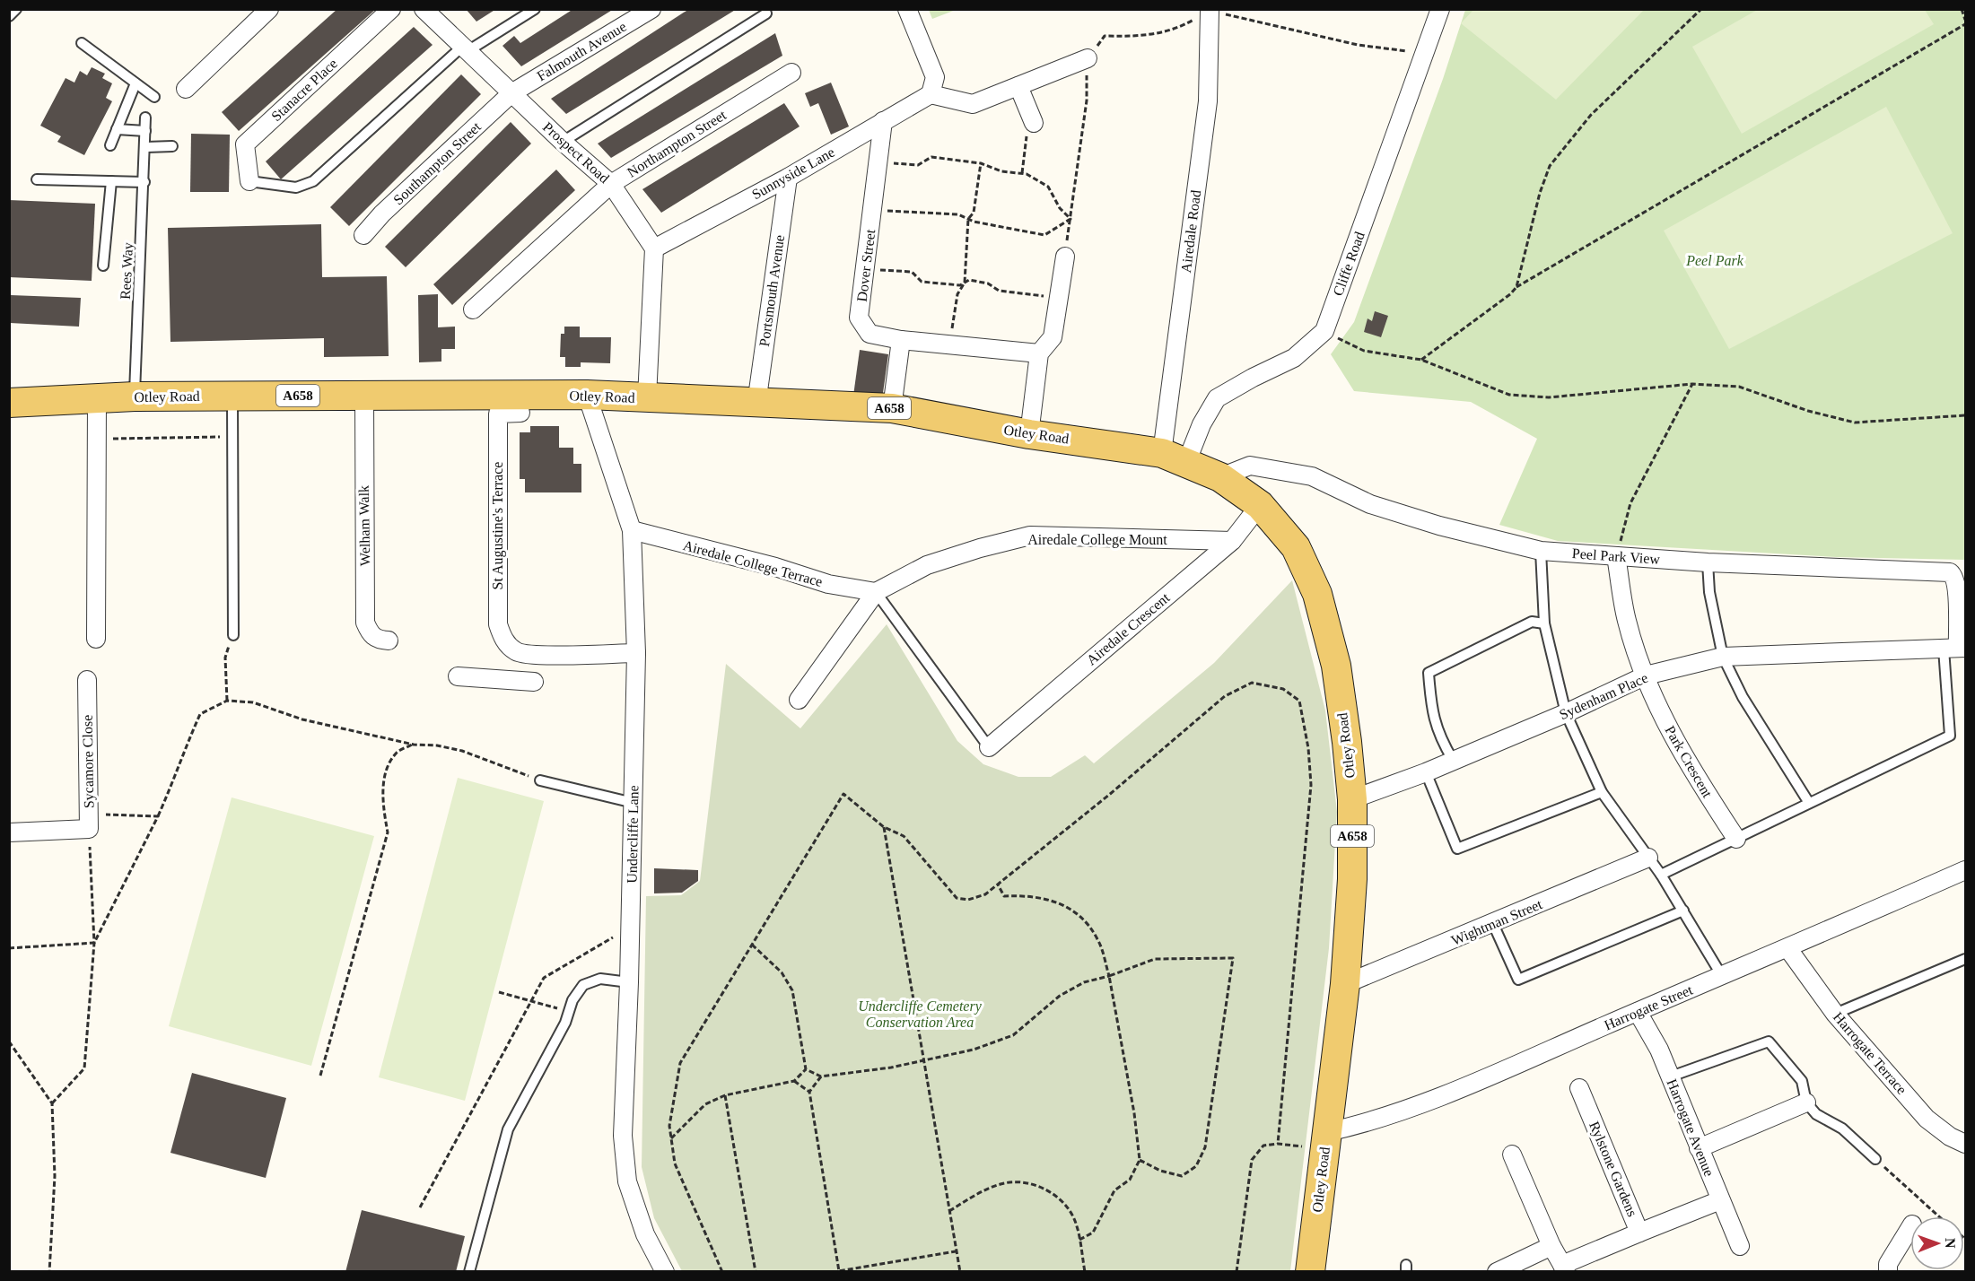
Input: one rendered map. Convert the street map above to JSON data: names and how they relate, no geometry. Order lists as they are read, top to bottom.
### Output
{
  "streets": {
    "main road": ["A658", "Otley Road"],
    "street": [
      "Falmouth Avenue",
      "Stanacre Place",
      "Northampton Street",
      "Prospect Road",
      "Southampton Street",
      "Sunnyside Lane",
      "Airedale Road",
      "Cliffe Road",
      "Dover Street",
      "Portsmouth Avenue",
      "Welham Walk",
      "St Augustine's Terrace",
      "Airedale College Mount",
      "Peel Park View",
      "Airedale College Terrace",
      "Airedale Crescent",
      "Sydenham Place",
      "Sycamore Close",
      "Park Crescent",
      "Undercliffe Lane",
      "Wightman Street",
      "Harrogate Street",
      "Harrogate Terrace",
      "Harrogate Avenue",
      "Rylstone Gardens"
    ],
    "lane": ["Rees Way"]
  },
  "crossings": [
    ["Falmouth Avenue", "Prospect Road"],
    ["Falmouth Avenue", "Southampton Street"],
    ["Northampton Street", "Prospect Road"],
    ["Prospect Road", "Southampton Street"],
    ["Prospect Road", "Sunnyside Lane"],
    ["Sunnyside Lane", "Dover Street"],
    ["Sunnyside Lane", "Portsmouth Avenue"],
    ["Airedale Road", "Cliffe Road"],
    ["Airedale Road", "Otley Road"],
    ["Cliffe Road", "Otley Road"],
    ["Rees Way", "Otley Road"],
    ["Portsmouth Avenue", "Otley Road"],
    ["Otley Road", "Welham Walk"],
    ["Otley Road", "Peel Park View"],
    ["Otley Road", "Airedale Crescent"],
    ["Otley Road", "Sydenham Place"],
    ["Otley Road", "Undercliffe Lane"],
    ["Otley Road", "Wightman Street"],
    ["Otley Road", "Harrogate Street"],
    ["Airedale College Mount", "Airedale College Terrace"],
    ["Airedale College Mount", "Airedale Crescent"],
    ["Peel Park View", "Sydenham Place"],
    ["Peel Park View", "Park Crescent"],
    ["Airedale College Terrace", "Undercliffe Lane"],
    ["Sydenham Place", "Park Crescent"],
    ["Harrogate Street", "Harrogate Terrace"],
    ["Harrogate Street", "Harrogate Avenue"]
  ],
  "parks": ["Peel Park", "Undercliffe Cemetery Conservation Area"],
  "north": "right"
}
